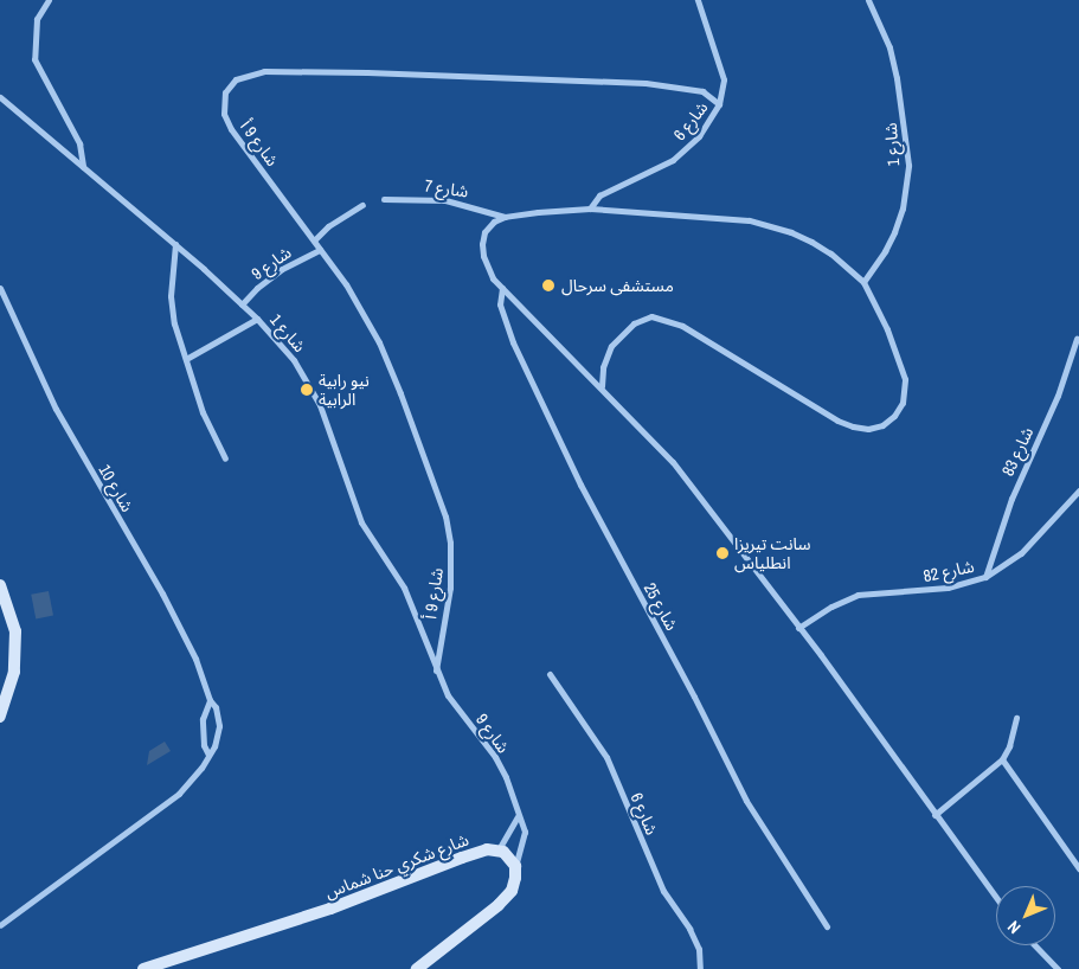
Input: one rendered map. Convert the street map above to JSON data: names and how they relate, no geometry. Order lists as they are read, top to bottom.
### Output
{
  "streets": {
    "street": [
      "شارع 6",
      "شارع 9 أ",
      "شارع 1",
      "شارع 7",
      "شارع 9",
      "شارع 83",
      "شارع 10",
      "شارع 82",
      "شارع 25",
      "شارع شكري حنا شماس"
    ]
  },
  "crossings": [
    ["شارع 6", "شارع 9 أ"],
    ["شارع 6", "شارع 7"],
    ["شارع 9 أ", "شارع 1"],
    ["شارع 9 أ", "شارع 9"],
    ["شارع 1", "شارع 7"],
    ["شارع 1", "شارع 9"],
    ["شارع 83", "شارع 82"]
  ],
  "places": ["مستشفى سرحال", "نيو رابية الرابية", "سانت تيريزا انطلياس"],
  "north": "bottom left"
}
